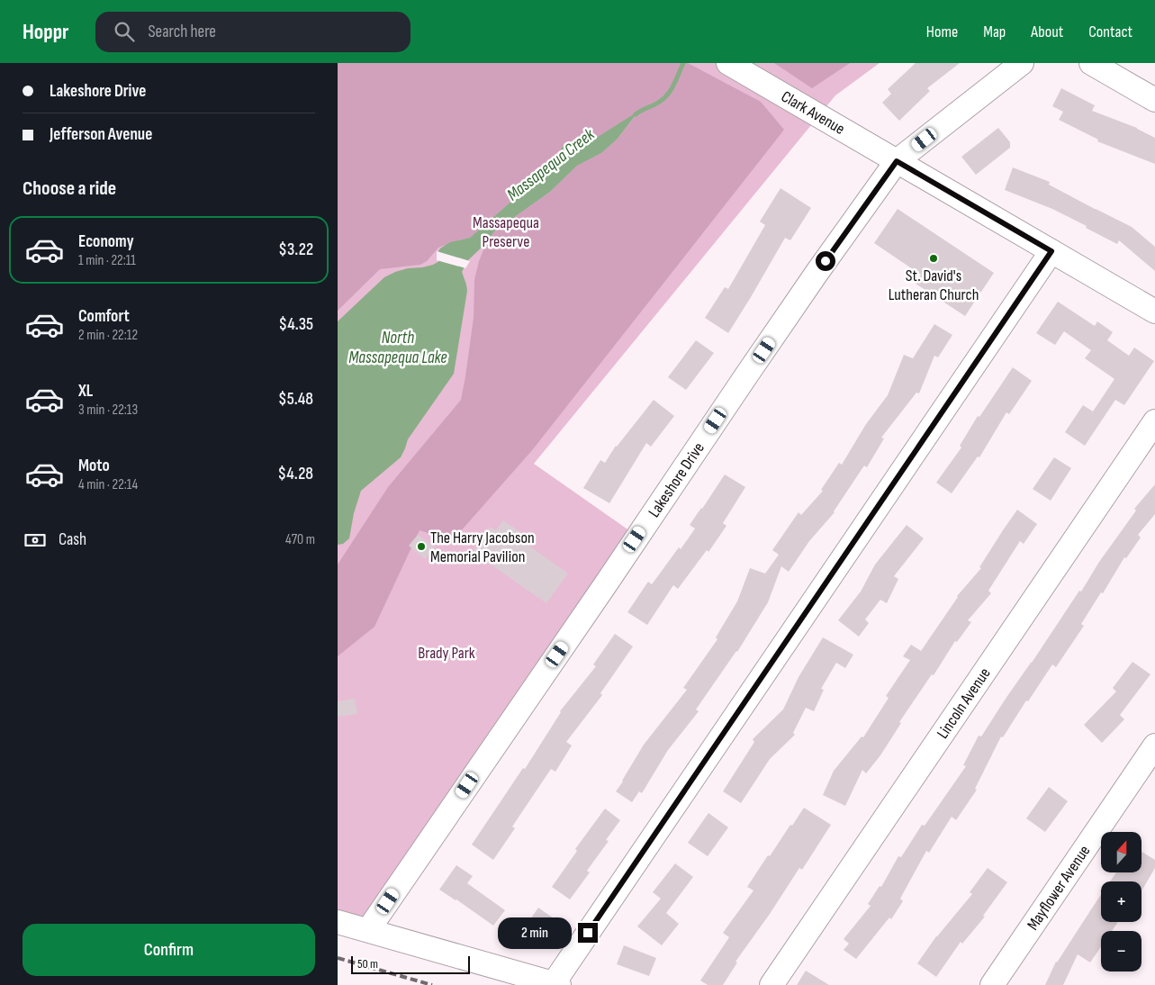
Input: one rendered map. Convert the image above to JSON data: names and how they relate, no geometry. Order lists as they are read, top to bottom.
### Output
{
  "streets": {
    "street": [
      "Clark Avenue",
      "Lakeshore Drive",
      "Lincoln Avenue",
      "Mayflower Avenue"
    ]
  },
  "crossings": [
    ["Clark Avenue", "Lakeshore Drive"]
  ],
  "water": ["Massapequa Creek", "North Massapequa Lake"],
  "parks": ["Massapequa Preserve", "Brady Park"],
  "places": ["St. David's Lutheran Church", "The Harry Jacobson Memorial Pavilion"],
  "scale_bar": "50 m",
  "north": "top",
  "page": {
    "header": "Hoppr",
    "search": "Search here",
    "nav": [
      "Home",
      "Map",
      "About",
      "Contact"
    ],
    "banner": ["Lakeshore Drive", "Jefferson Avenue"],
    "heading": "Choose a ride",
    "list": [
      {
        "name": "Economy",
        "note": "1 min · 22:11",
        "value": "$3.22"
      },
      {
        "name": "Comfort",
        "note": "2 min · 22:12",
        "value": "$4.35"
      },
      {
        "name": "XL",
        "note": "3 min · 22:13",
        "value": "$5.48"
      },
      {
        "name": "Moto",
        "note": "4 min · 22:14",
        "value": "$4.28"
      }
    ],
    "pay": ["Cash", "470 m"],
    "map_buttons": ["+", "−"],
    "buttons": "Confirm",
    "bubble": "2 min",
    "scale": "50 m"
  }
}
